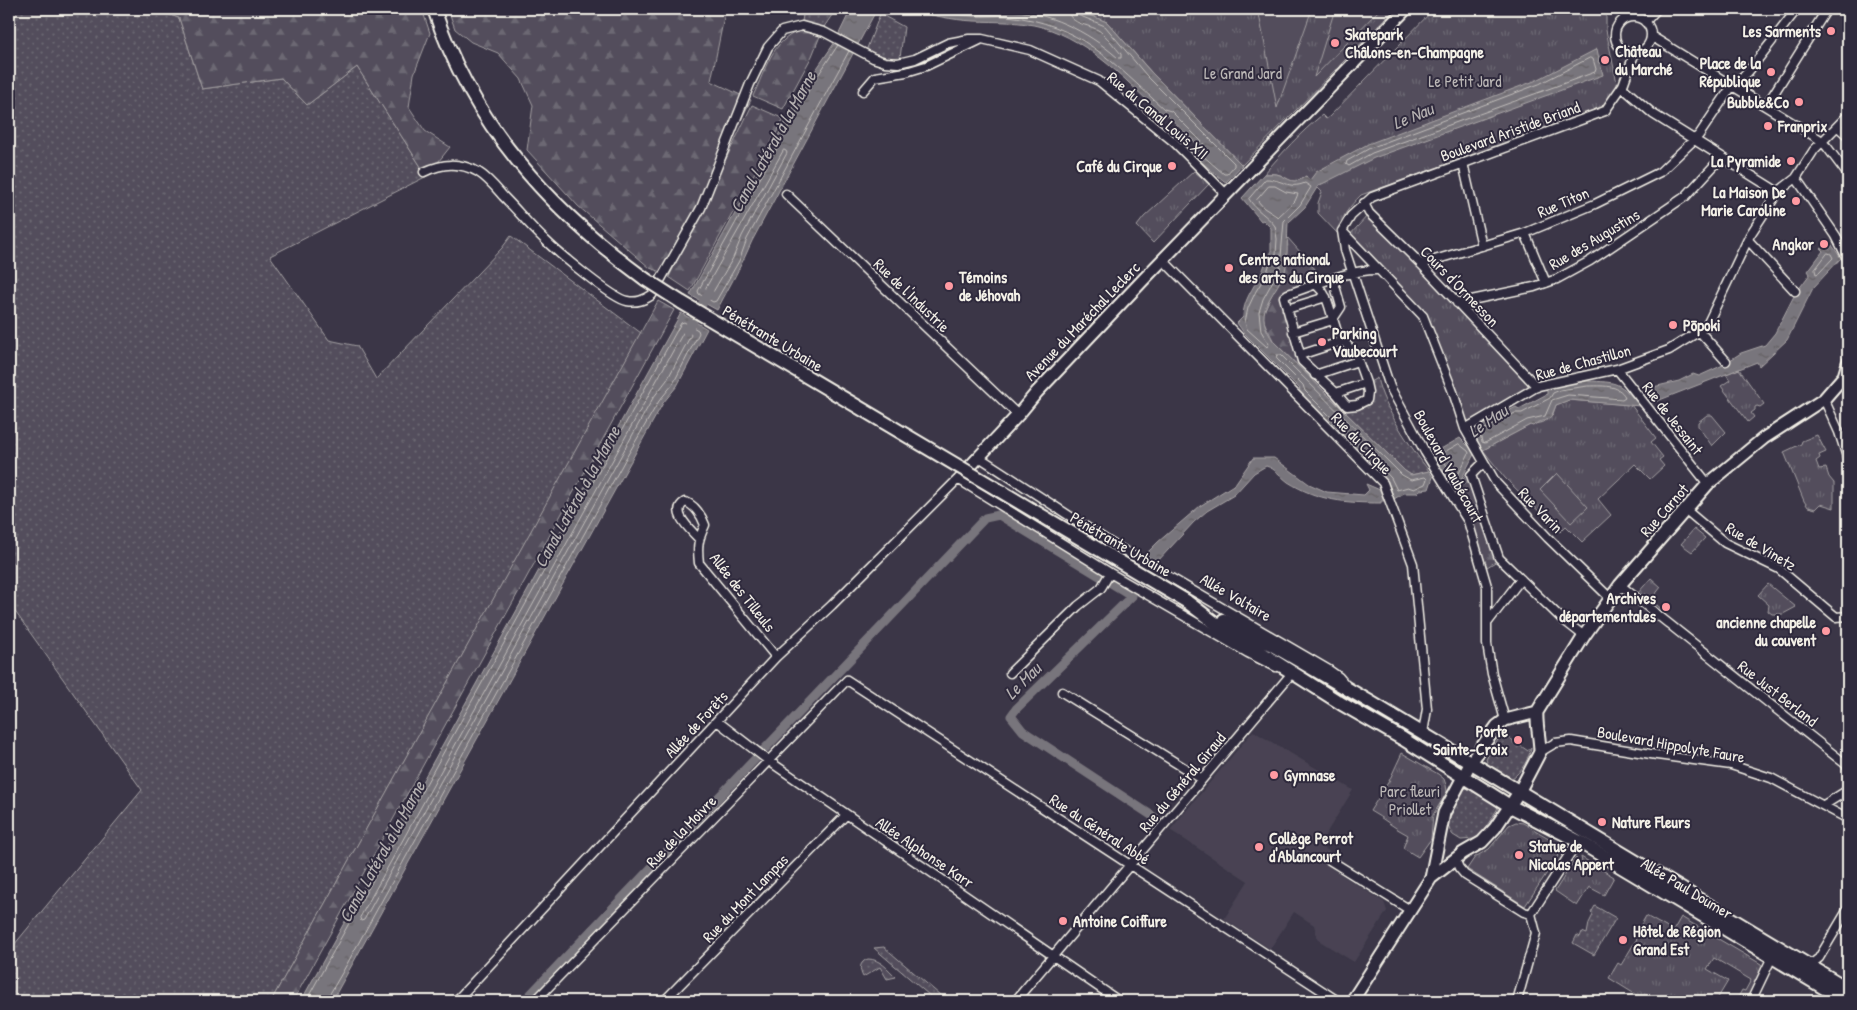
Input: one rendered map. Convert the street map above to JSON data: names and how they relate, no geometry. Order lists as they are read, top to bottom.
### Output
{
  "streets": {
    "main road": [
      "Avenue du Maréchal Leclerc",
      "Pénétrante Urbaine",
      "Rue Carnot",
      "Allée Voltaire",
      "Allée Paul Doumer"
    ],
    "street": [
      "Rue du Canal Louis XII",
      "Boulevard Aristide Briand",
      "Rue Titon",
      "Rue des Augustins",
      "Cours d'Ormesson",
      "Rue de l'Industrie",
      "Rue de Chastillon",
      "Rue de Jessaint",
      "Rue du Cirque",
      "Boulevard Vaubécourt",
      "Rue Varin",
      "Rue de Vinetz",
      "Allée des Tilleuls",
      "Rue Just Berland",
      "Allée de Forêts",
      "Boulevard Hippolyte Faure",
      "Rue du Général Giraud",
      "Rue du Général Abbé",
      "Rue de la Moivre",
      "Allée Alphonse Karr",
      "Rue du Mont Lampas"
    ]
  },
  "crossings": [
    ["Rue du Canal Louis XII", "Avenue du Maréchal Leclerc"],
    ["Boulevard Aristide Briand", "Cours d'Ormesson"],
    ["Rue Titon", "Cours d'Ormesson"],
    ["Rue des Augustins", "Cours d'Ormesson"],
    ["Cours d'Ormesson", "Rue de Chastillon"],
    ["Rue de l'Industrie", "Avenue du Maréchal Leclerc"],
    ["Avenue du Maréchal Leclerc", "Rue du Cirque"],
    ["Avenue du Maréchal Leclerc", "Allée Voltaire"],
    ["Avenue du Maréchal Leclerc", "Allée de Forêts"],
    ["Pénétrante Urbaine", "Allée Voltaire"],
    ["Rue de Chastillon", "Rue de Jessaint"],
    ["Rue de Chastillon", "Boulevard Vaubécourt"],
    ["Rue de Chastillon", "Rue Varin"],
    ["Rue de Jessaint", "Rue Carnot"],
    ["Rue du Cirque", "Allée Voltaire"],
    ["Boulevard Vaubécourt", "Rue Varin"],
    ["Rue Varin", "Rue Carnot"],
    ["Rue Carnot", "Rue de Vinetz"],
    ["Rue Carnot", "Rue Just Berland"],
    ["Allée des Tilleuls", "Allée de Forêts"],
    ["Allée Voltaire", "Allée de Forêts"],
    ["Allée Voltaire", "Rue du Général Giraud"],
    ["Allée Voltaire", "Allée Paul Doumer"],
    ["Allée de Forêts", "Allée Alphonse Karr"],
    ["Rue du Général Giraud", "Rue du Général Abbé"],
    ["Rue du Général Giraud", "Allée Alphonse Karr"],
    ["Rue du Général Abbé", "Rue de la Moivre"],
    ["Rue de la Moivre", "Allée Alphonse Karr"],
    ["Allée Alphonse Karr", "Rue du Mont Lampas"]
  ],
  "water": ["Le Nau", "Canal Latéral à la Marne", "Le Mau"],
  "parks": ["Le Grand Jard", "Le Petit Jard", "Parc fleuri Priollet"],
  "places": [
    "Les Sarments",
    "Skatepark Châlons-en-Champagne",
    "Château du Marché",
    "Place de la République",
    "Bubble&Co",
    "Franprix",
    "La Pyramide",
    "Café du Cirque",
    "La Maison De Marie Caroline",
    "Angkor",
    "Centre national des arts du Cirque",
    "Témoins de Jéhovah",
    "Pōpoki",
    "Parking Vaubecourt",
    "Archives départementales",
    "ancienne chapelle du couvent",
    "Porte Sainte-Croix",
    "Gymnase",
    "Nature Fleurs",
    "Collège Perrot d'Ablancourt",
    "Statue de Nicolas Appert",
    "Antoine Coiffure",
    "Hôtel de Région Grand Est"
  ]
}
